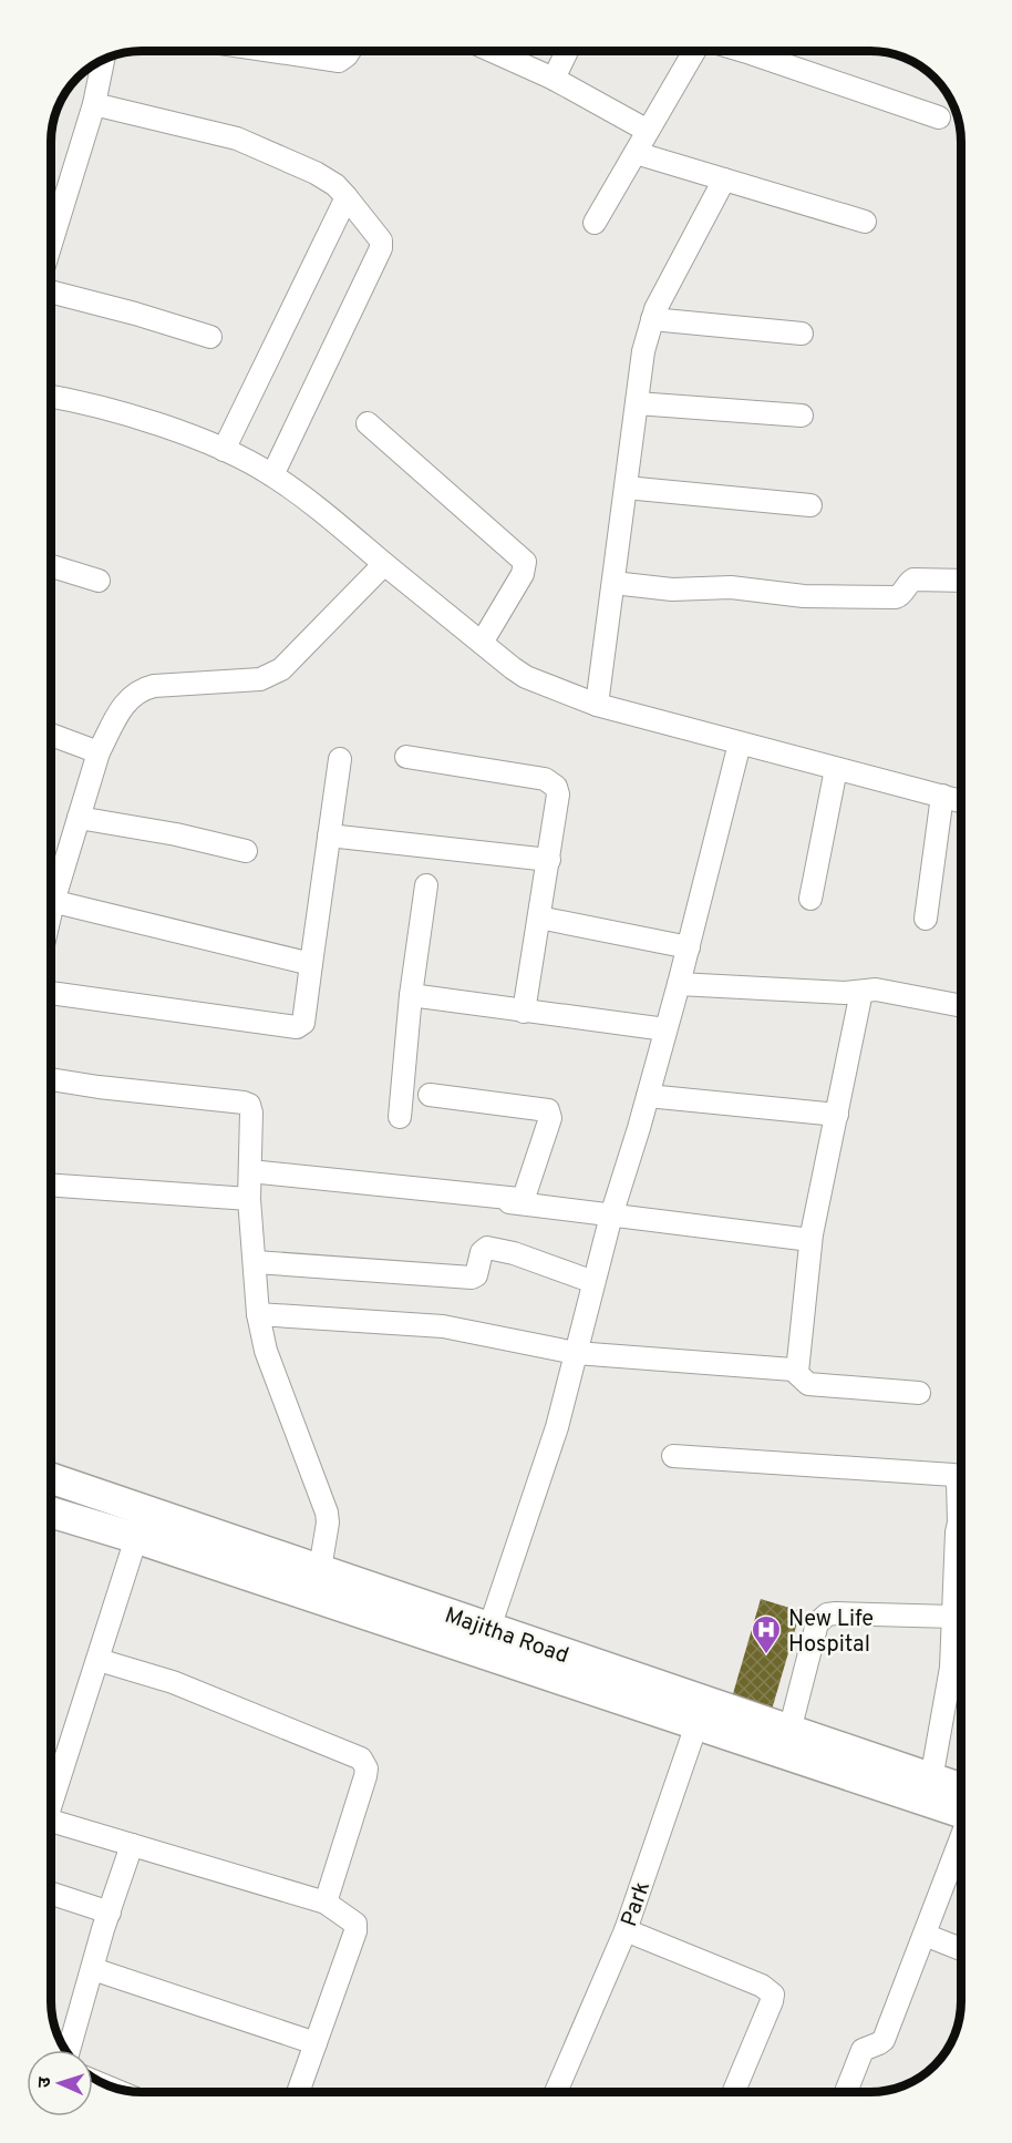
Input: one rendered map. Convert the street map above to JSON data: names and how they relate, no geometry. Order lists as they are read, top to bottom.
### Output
{
  "streets": {
    "main road": ["Majitha Road"],
    "street": ["Park"]
  },
  "crossings": [
    ["Majitha Road", "Park"]
  ],
  "places": {
    "hospital": ["New Life Hospital"]
  },
  "north": "left"
}
